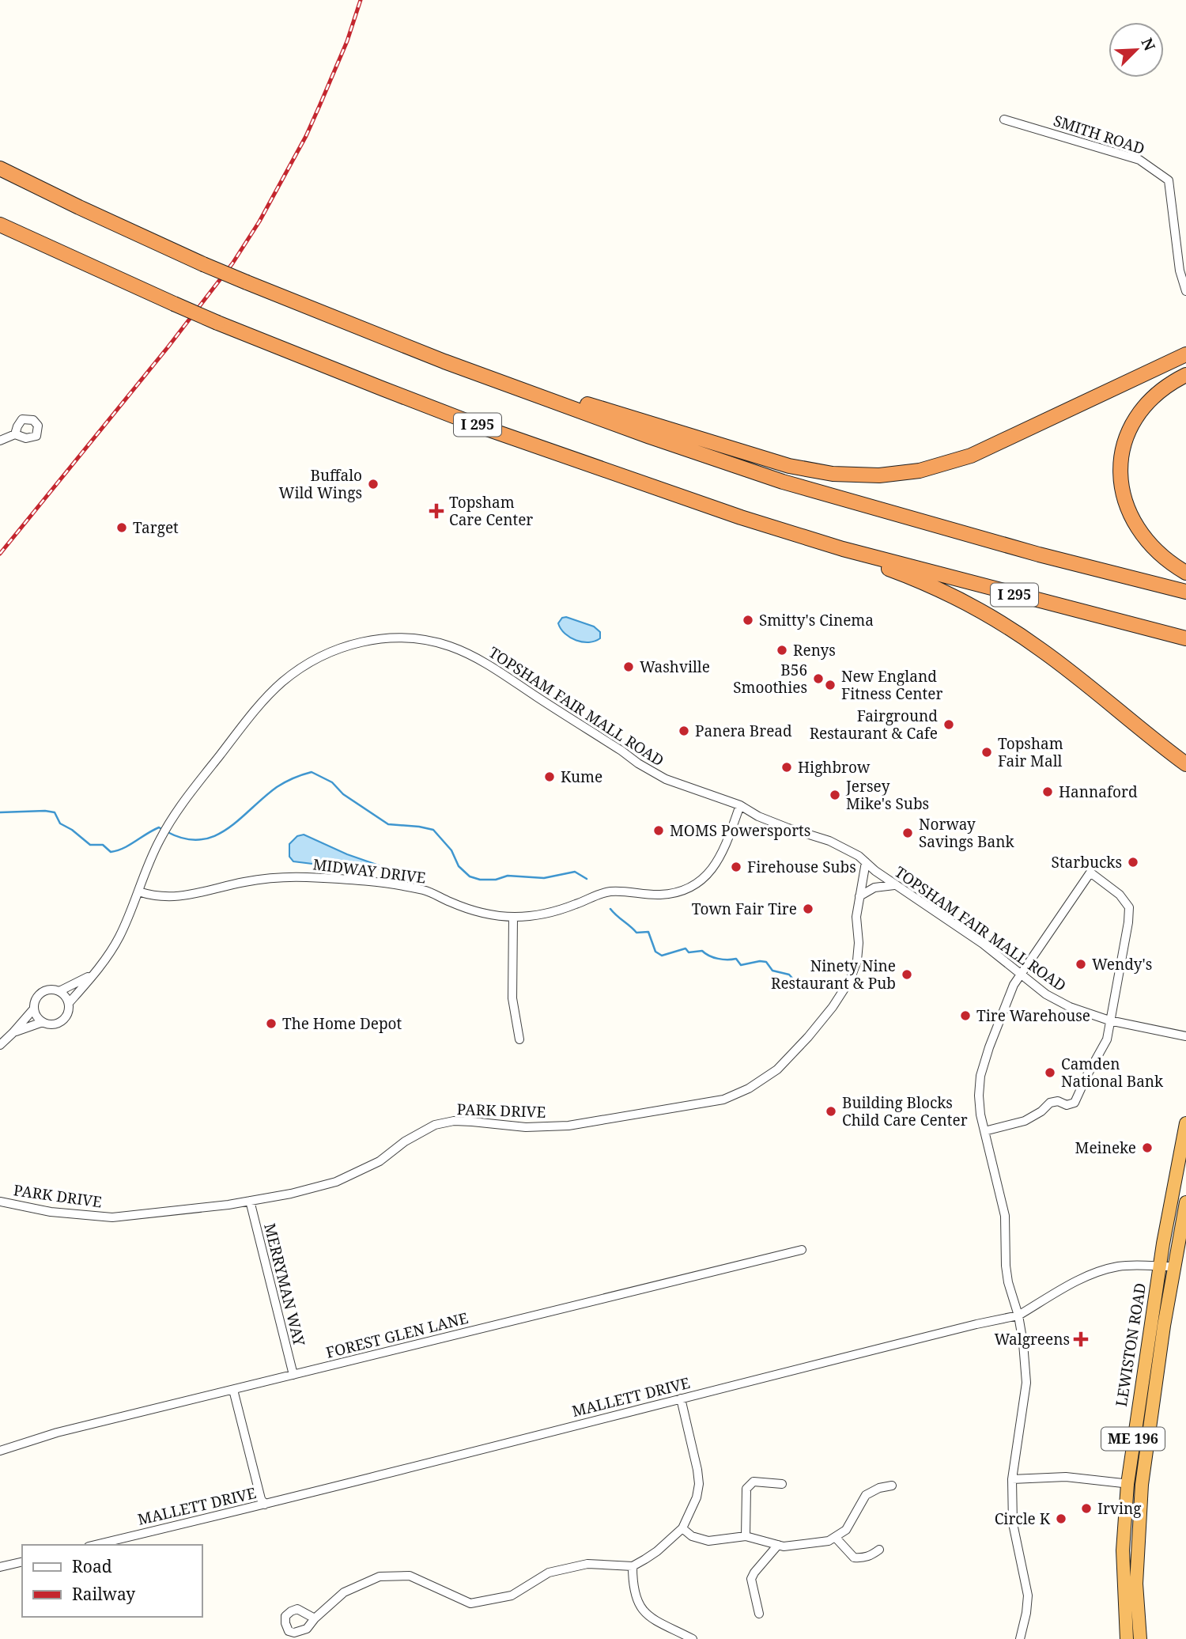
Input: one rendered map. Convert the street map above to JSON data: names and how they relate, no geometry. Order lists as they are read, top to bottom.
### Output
{
  "streets": {
    "highway": ["I 295", "LEWISTON ROAD", "ME 196"],
    "street": [
      "SMITH ROAD",
      "TOPSHAM FAIR MALL ROAD",
      "MIDWAY DRIVE",
      "PARK DRIVE",
      "MERRYMAN WAY",
      "FOREST GLEN LANE",
      "MALLETT DRIVE"
    ]
  },
  "crossings": [
    ["TOPSHAM FAIR MALL ROAD", "MIDWAY DRIVE"],
    ["TOPSHAM FAIR MALL ROAD", "PARK DRIVE"],
    ["PARK DRIVE", "MERRYMAN WAY"],
    ["MERRYMAN WAY", "FOREST GLEN LANE"],
    ["LEWISTON ROAD", "MALLETT DRIVE"]
  ],
  "places": {
    "other": [
      "Buffalo Wild Wings",
      "Target",
      "Smitty's Cinema",
      "Renys",
      "Washville",
      "B56 Smoothies",
      "New England Fitness Center",
      "Fairground Restaurant & Cafe",
      "Panera Bread",
      "Topsham Fair Mall",
      "Highbrow",
      "Kume",
      "Hannaford",
      "Jersey Mike's Subs",
      "MOMS Powersports",
      "Norway Savings Bank",
      "Starbucks",
      "Firehouse Subs",
      "Town Fair Tire",
      "Wendy's",
      "Ninety Nine Restaurant & Pub",
      "Tire Warehouse",
      "The Home Depot",
      "Camden National Bank",
      "Building Blocks Child Care Center",
      "Meineke",
      "Irving",
      "Circle K"
    ],
    "health": ["Topsham Care Center", "Walgreens"]
  },
  "legend": ["Road", "Railway"],
  "north": "top right"
}
